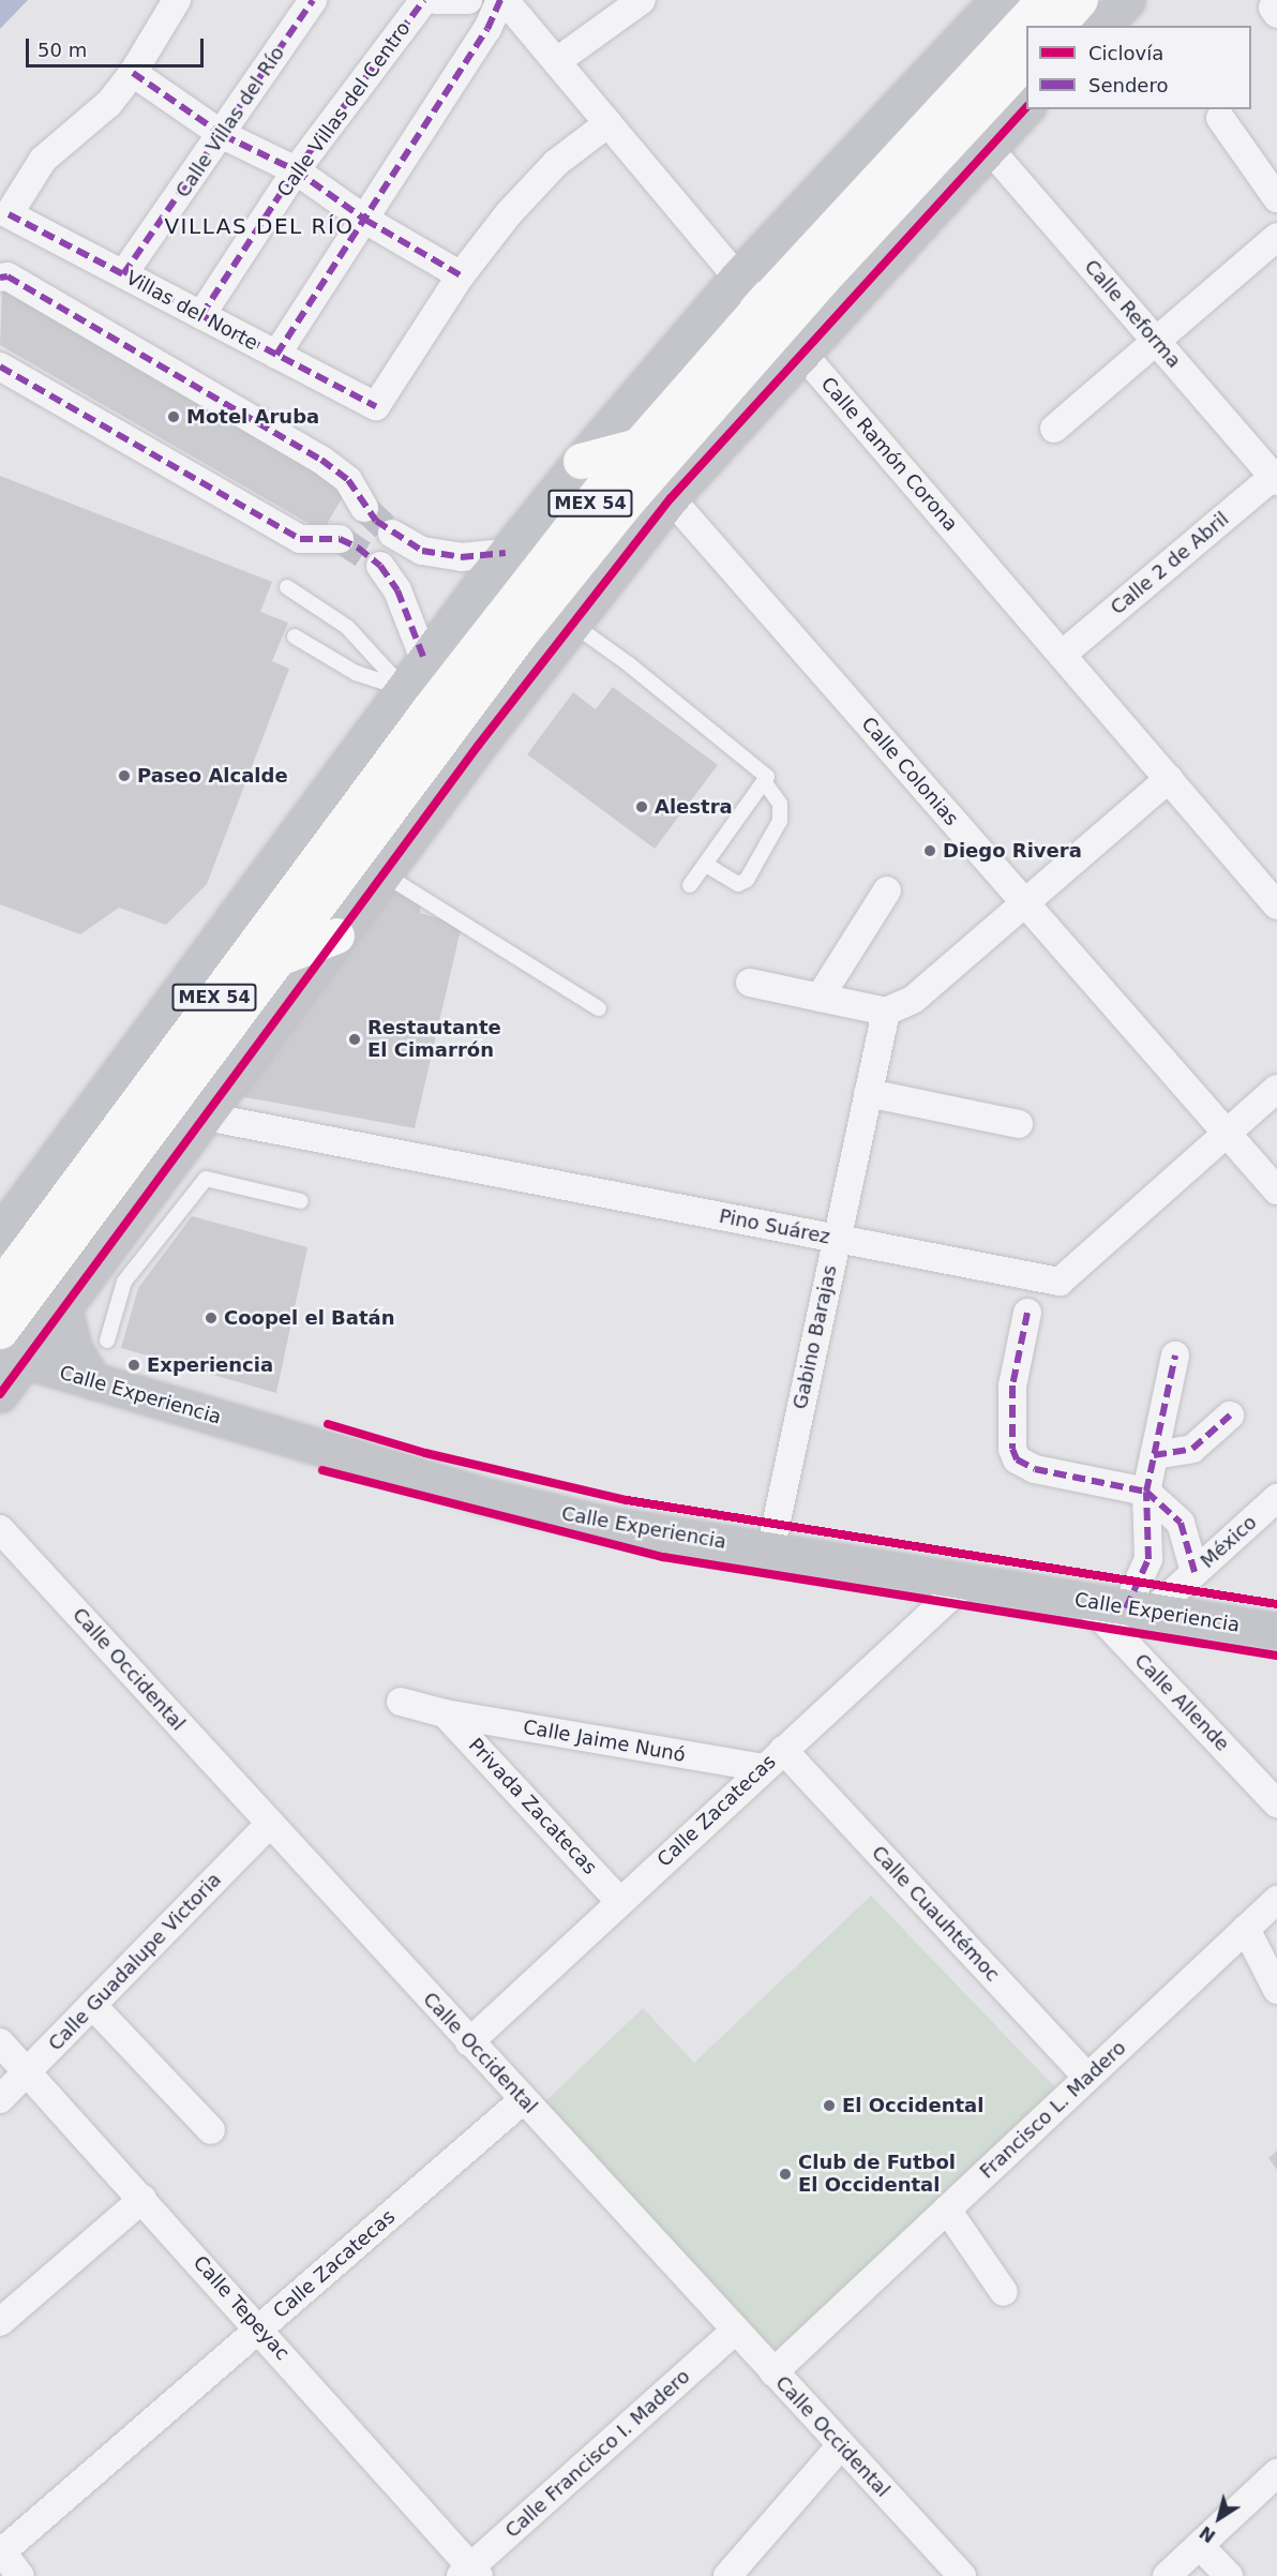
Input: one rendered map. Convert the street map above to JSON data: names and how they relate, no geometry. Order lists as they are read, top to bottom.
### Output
{
  "streets": {
    "main road": ["MEX 54"],
    "street": [
      "Calle Villas del Centro",
      "Calle Villas del Río",
      "Villas del Norte",
      "Calle Reforma",
      "Calle Ramón Corona",
      "Calle 2 de Abril",
      "Calle Colonias",
      "Pino Suárez",
      "Gabino Barajas",
      "Calle Experiencia",
      "México",
      "Calle Occidental",
      "Calle Allende",
      "Calle Jaime Nunó",
      "Privada Zacatecas",
      "Calle Zacatecas",
      "Calle Cuauhtémoc",
      "Calle Guadalupe Victoria",
      "Francisco L. Madero",
      "Calle Tepeyac",
      "Calle Francisco I. Madero"
    ]
  },
  "crossings": [
    ["Calle Villas del Centro", "Villas del Norte"],
    ["Calle Villas del Río", "Villas del Norte"],
    ["Calle Reforma", "Calle 2 de Abril"],
    ["Calle Ramón Corona", "MEX 54"],
    ["Calle Ramón Corona", "Calle 2 de Abril"],
    ["Calle Colonias", "Pino Suárez"],
    ["Pino Suárez", "Gabino Barajas"],
    ["Gabino Barajas", "Calle Experiencia"],
    ["Calle Experiencia", "México"],
    ["Calle Experiencia", "Calle Allende"],
    ["Calle Experiencia", "Calle Zacatecas"],
    ["Calle Occidental", "Calle Zacatecas"],
    ["Calle Occidental", "Calle Guadalupe Victoria"],
    ["Calle Occidental", "Francisco L. Madero"],
    ["Calle Occidental", "Calle Francisco I. Madero"],
    ["Calle Jaime Nunó", "Privada Zacatecas"],
    ["Calle Jaime Nunó", "Calle Zacatecas"],
    ["Calle Jaime Nunó", "Calle Cuauhtémoc"],
    ["Privada Zacatecas", "Calle Zacatecas"],
    ["Calle Zacatecas", "Calle Cuauhtémoc"],
    ["Calle Zacatecas", "Calle Tepeyac"],
    ["Calle Cuauhtémoc", "Francisco L. Madero"],
    ["Calle Guadalupe Victoria", "Calle Tepeyac"],
    ["Calle Tepeyac", "Calle Francisco I. Madero"]
  ],
  "districts": ["VILLAS DEL RÍO"],
  "places": [
    "Motel Aruba",
    "Paseo Alcalde",
    "Alestra",
    "Diego Rivera",
    "Restautante El Cimarrón",
    "Coopel el Batán",
    "Experiencia",
    "El Occidental",
    "Club de Futbol El Occidental"
  ],
  "legend": ["Ciclovía", "Sendero"],
  "scale_bar": "50 m",
  "north": "bottom left"
}
